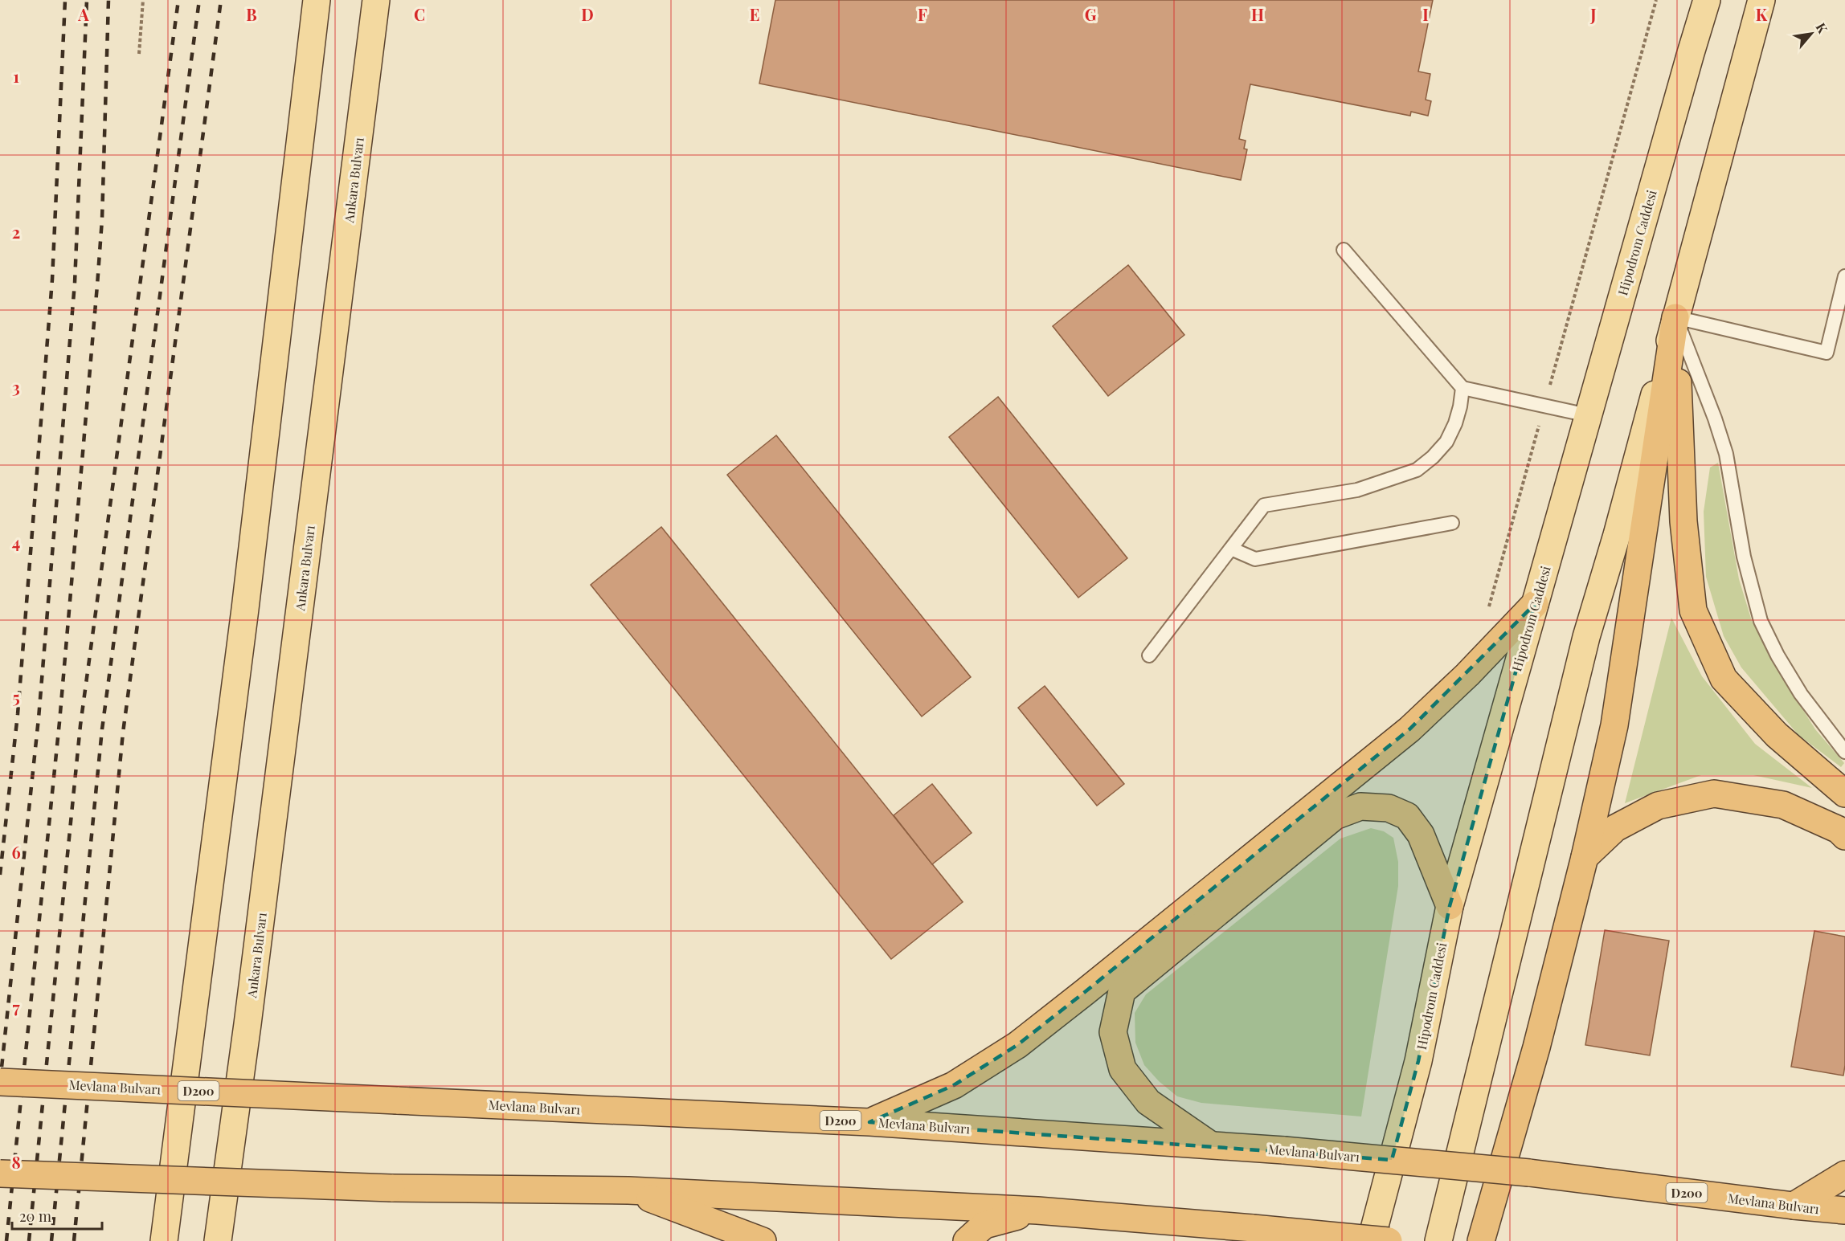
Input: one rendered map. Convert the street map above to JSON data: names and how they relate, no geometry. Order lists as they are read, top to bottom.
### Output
{
  "streets": {
    "highway": ["Mevlana Bulvarı", "D200"],
    "main road": ["Ankara Bulvarı", "Hipodrom Caddesi"]
  },
  "scale_bar": "20 m",
  "north": "top right",
  "grid": {
    "columns": [
      "A",
      "B",
      "C",
      "D",
      "E",
      "F",
      "G",
      "H",
      "I",
      "J",
      "K"
    ],
    "rows": [
      "1",
      "2",
      "3",
      "4",
      "5",
      "6",
      "7",
      "8"
    ]
  }
}
